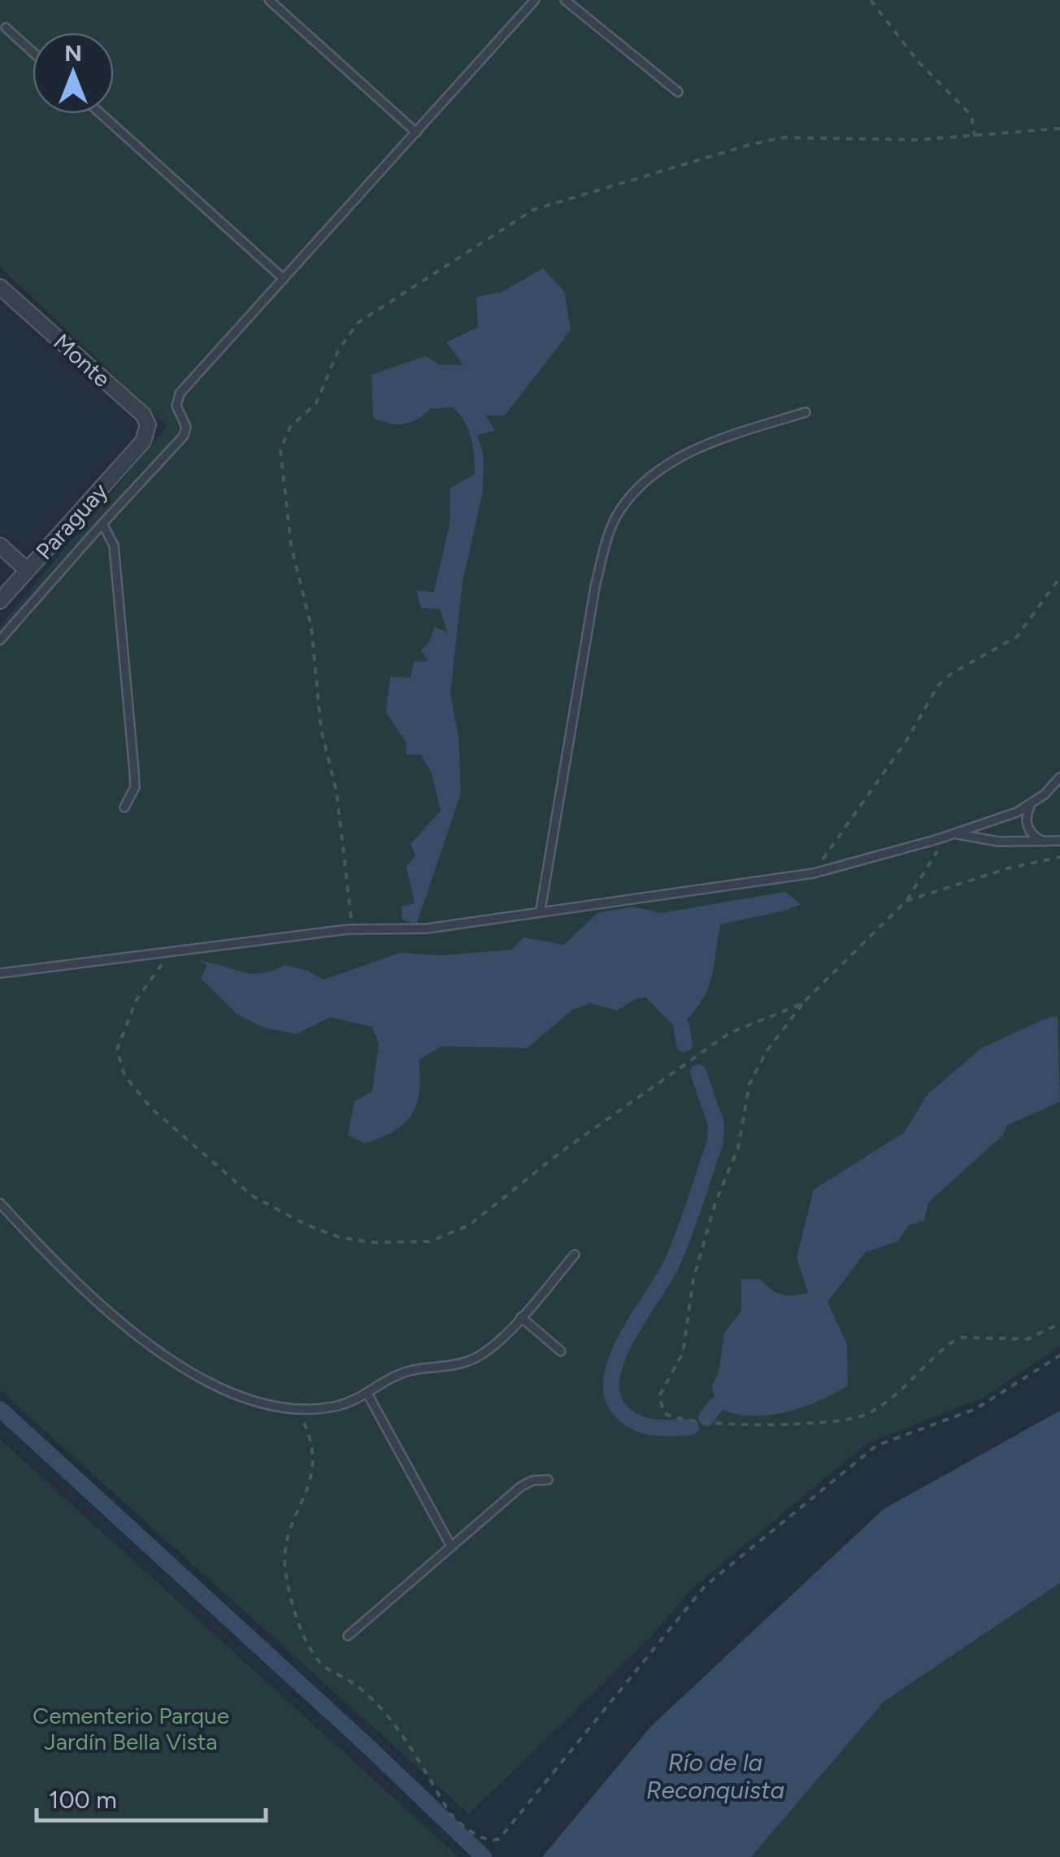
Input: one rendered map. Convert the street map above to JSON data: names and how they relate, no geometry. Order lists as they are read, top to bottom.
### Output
{
  "streets": {
    "street": ["Monte", "Paraguay"]
  },
  "crossings": [
    ["Monte", "Paraguay"]
  ],
  "water": ["Río de la Reconquista"],
  "parks": ["Cementerio Parque Jardín Bella Vista"],
  "scale_bar": "100 m",
  "north": "top"
}
